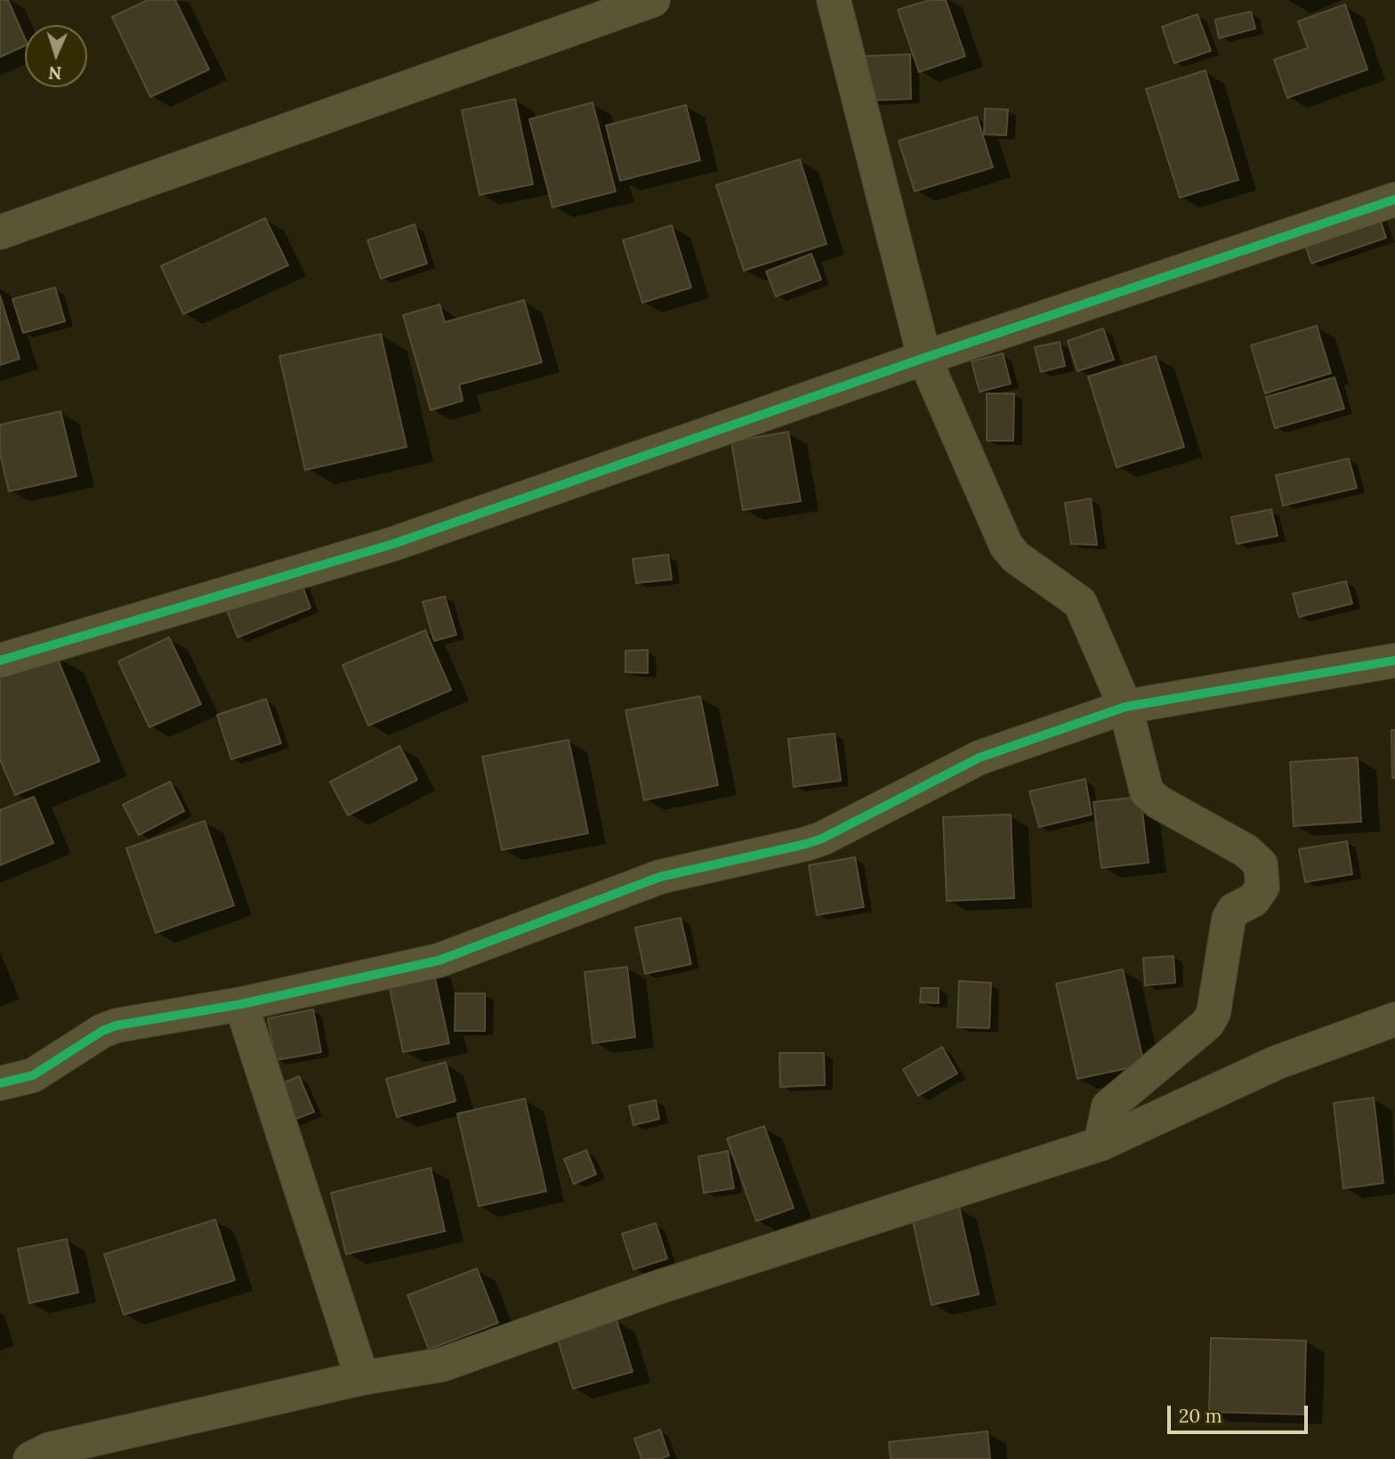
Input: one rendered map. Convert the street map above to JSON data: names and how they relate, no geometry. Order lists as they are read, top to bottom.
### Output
{
  "scale_bar": "20 m",
  "north": "bottom"
}
